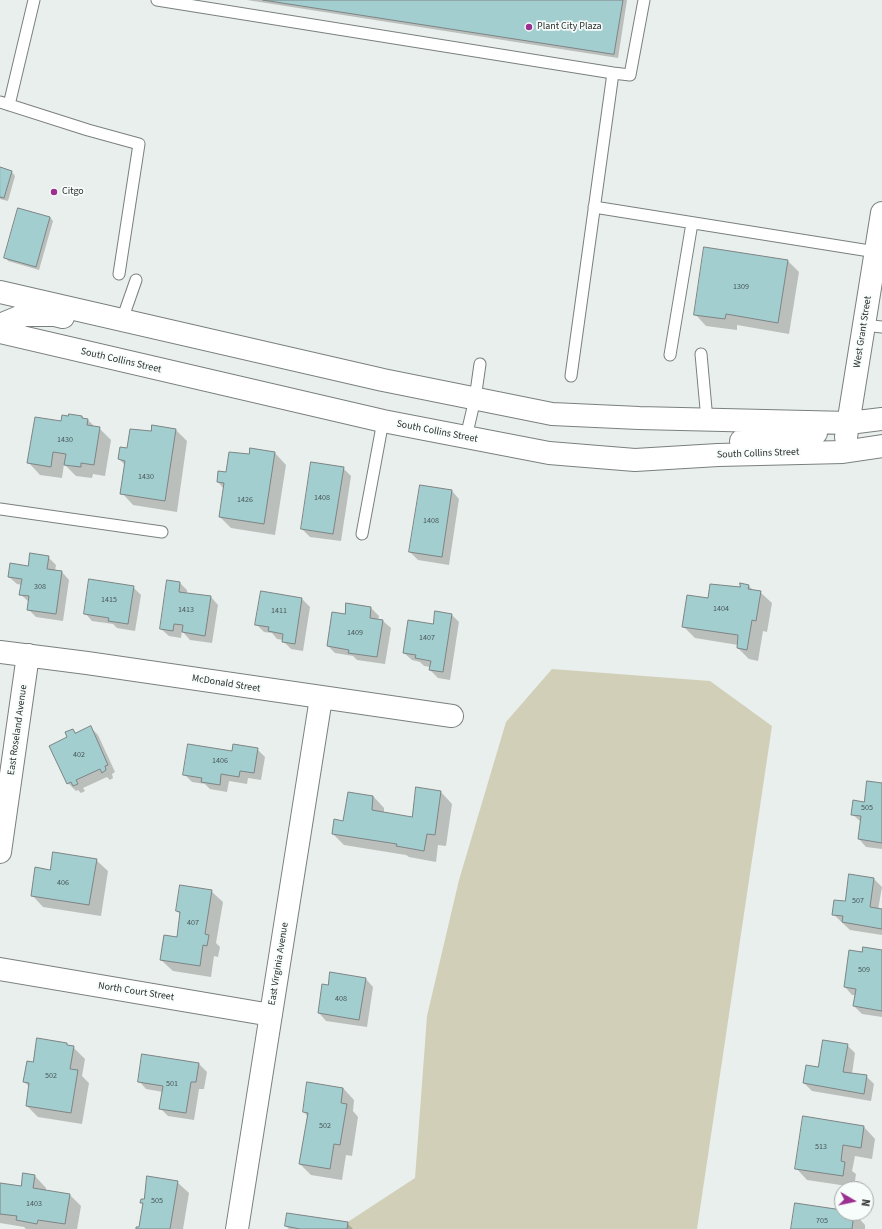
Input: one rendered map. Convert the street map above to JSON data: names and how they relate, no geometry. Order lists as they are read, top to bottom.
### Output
{
  "streets": {
    "main road": [
      "West Grant Street",
      "South Collins Street",
      "McDonald Street",
      "East Roseland Avenue",
      "East Virginia Avenue",
      "North Court Street"
    ]
  },
  "crossings": [
    ["West Grant Street", "South Collins Street"],
    ["McDonald Street", "East Roseland Avenue"],
    ["McDonald Street", "East Virginia Avenue"],
    ["East Virginia Avenue", "North Court Street"]
  ],
  "places": ["Plant City Plaza", "Citgo"],
  "house_numbers": [
    "1309",
    "1430",
    "1430",
    "1408",
    "1426",
    "1408",
    "308",
    "1415",
    "1404",
    "1413",
    "1411",
    "1409",
    "1407",
    "402",
    "1406",
    "505",
    "406",
    "507",
    "407",
    "509",
    "408",
    "502",
    "501",
    "502",
    "513",
    "505",
    "1403",
    "705"
  ],
  "north": "right"
}
